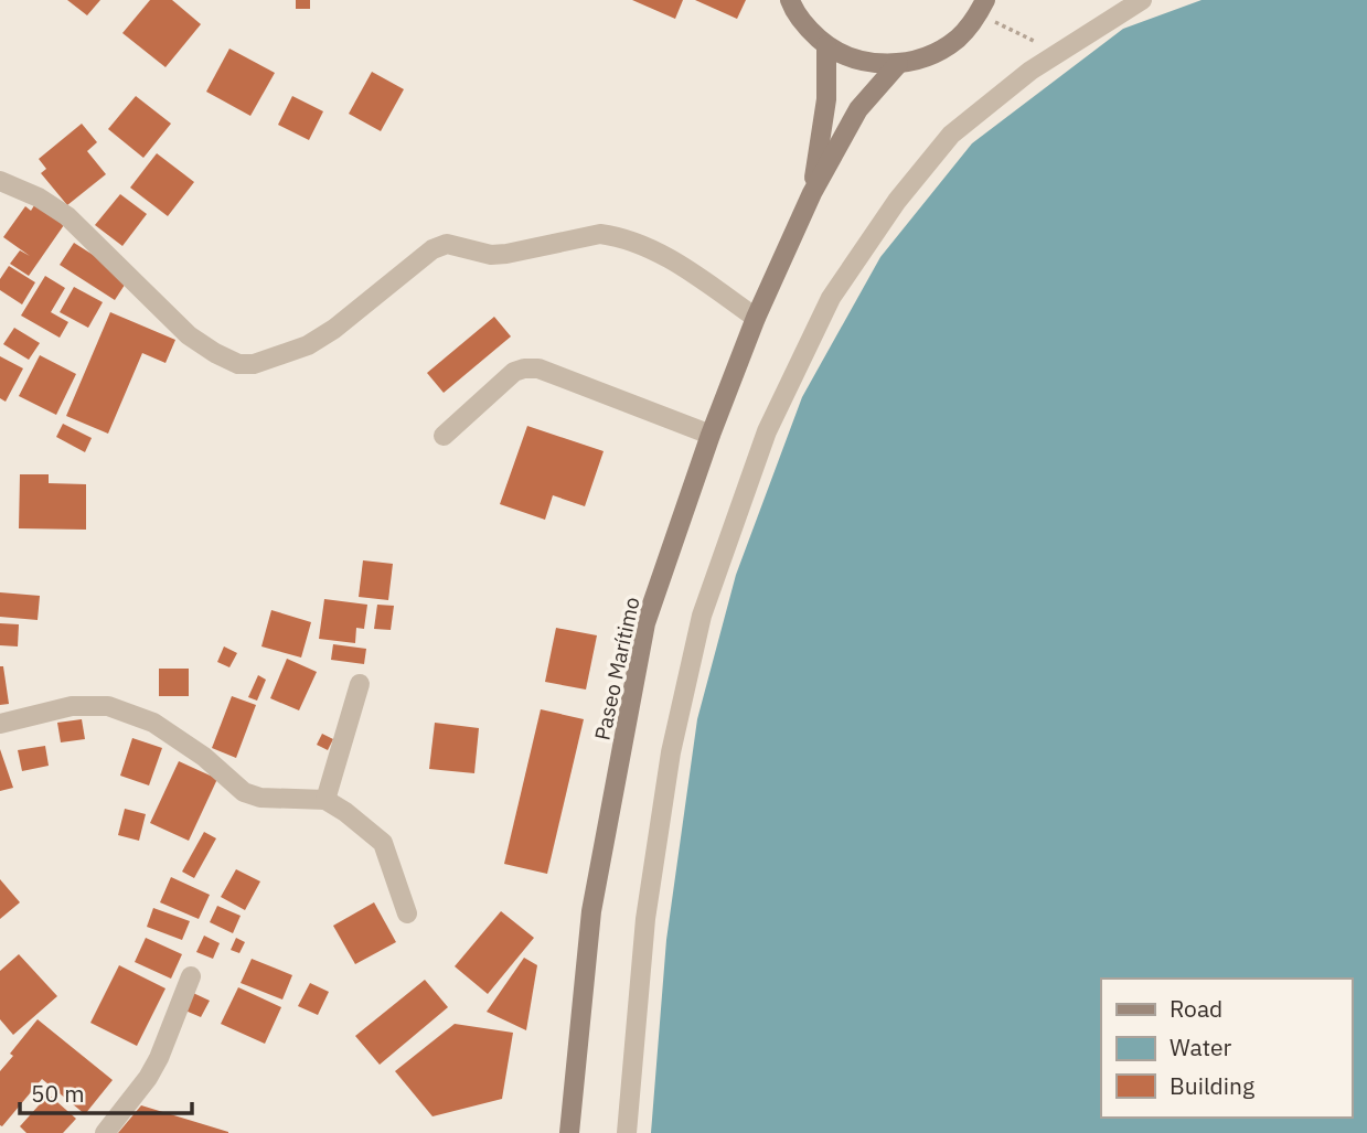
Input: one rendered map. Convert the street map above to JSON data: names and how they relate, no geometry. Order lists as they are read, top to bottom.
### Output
{
  "streets": {
    "main road": ["Paseo Marítimo"]
  },
  "legend": ["Road", "Water", "Building"],
  "scale_bar": "50 m"
}
